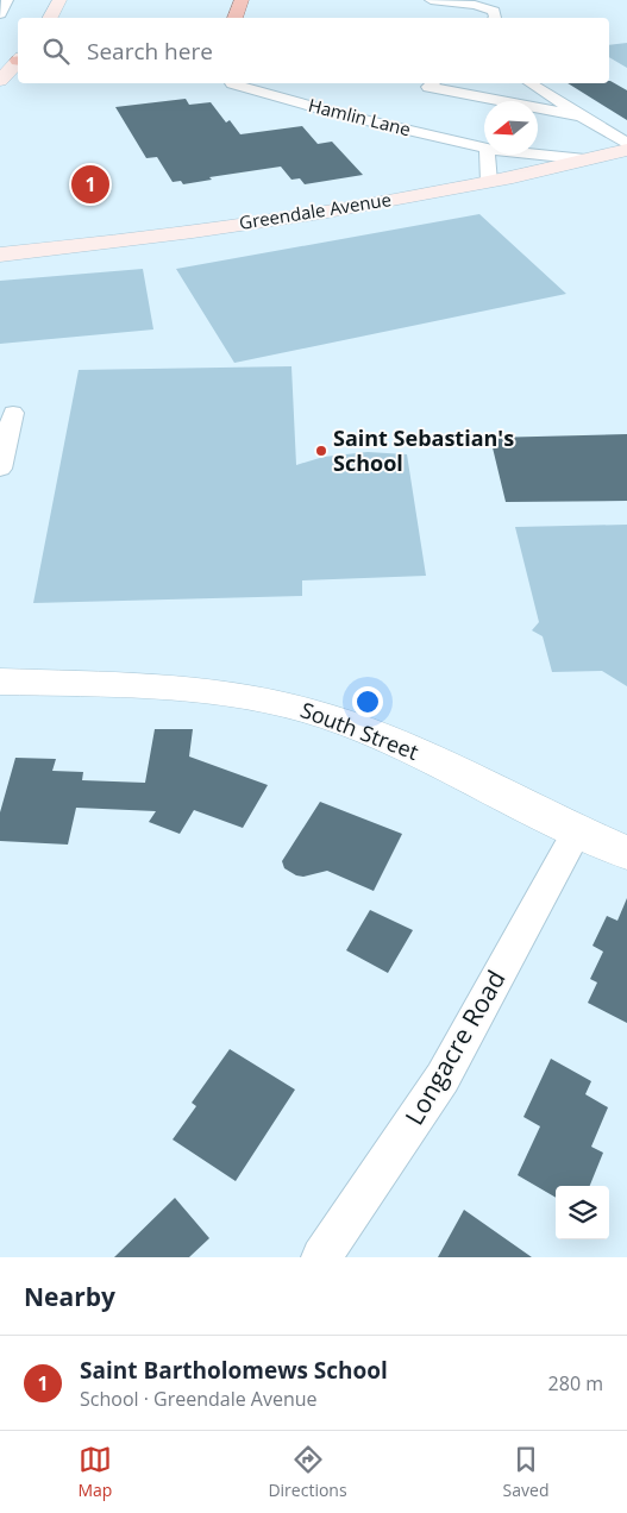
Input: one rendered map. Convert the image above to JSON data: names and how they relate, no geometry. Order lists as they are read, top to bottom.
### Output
{
  "streets": {
    "main road": ["Greendale Avenue"],
    "street": ["Hamlin Lane", "South Street", "Longacre Road"]
  },
  "crossings": [
    ["Hamlin Lane", "Greendale Avenue"],
    ["South Street", "Longacre Road"]
  ],
  "places": ["Saint Sebastian's School"],
  "north": "left",
  "page": {
    "search": "Search here",
    "pins": "1",
    "heading": "Nearby",
    "list": [
      {
        "mark": "1",
        "name": "Saint Bartholomews School",
        "note": "School · Greendale Avenue",
        "value": "280 m"
      }
    ],
    "nav": ["Map", "Directions", "Saved"]
  }
}
